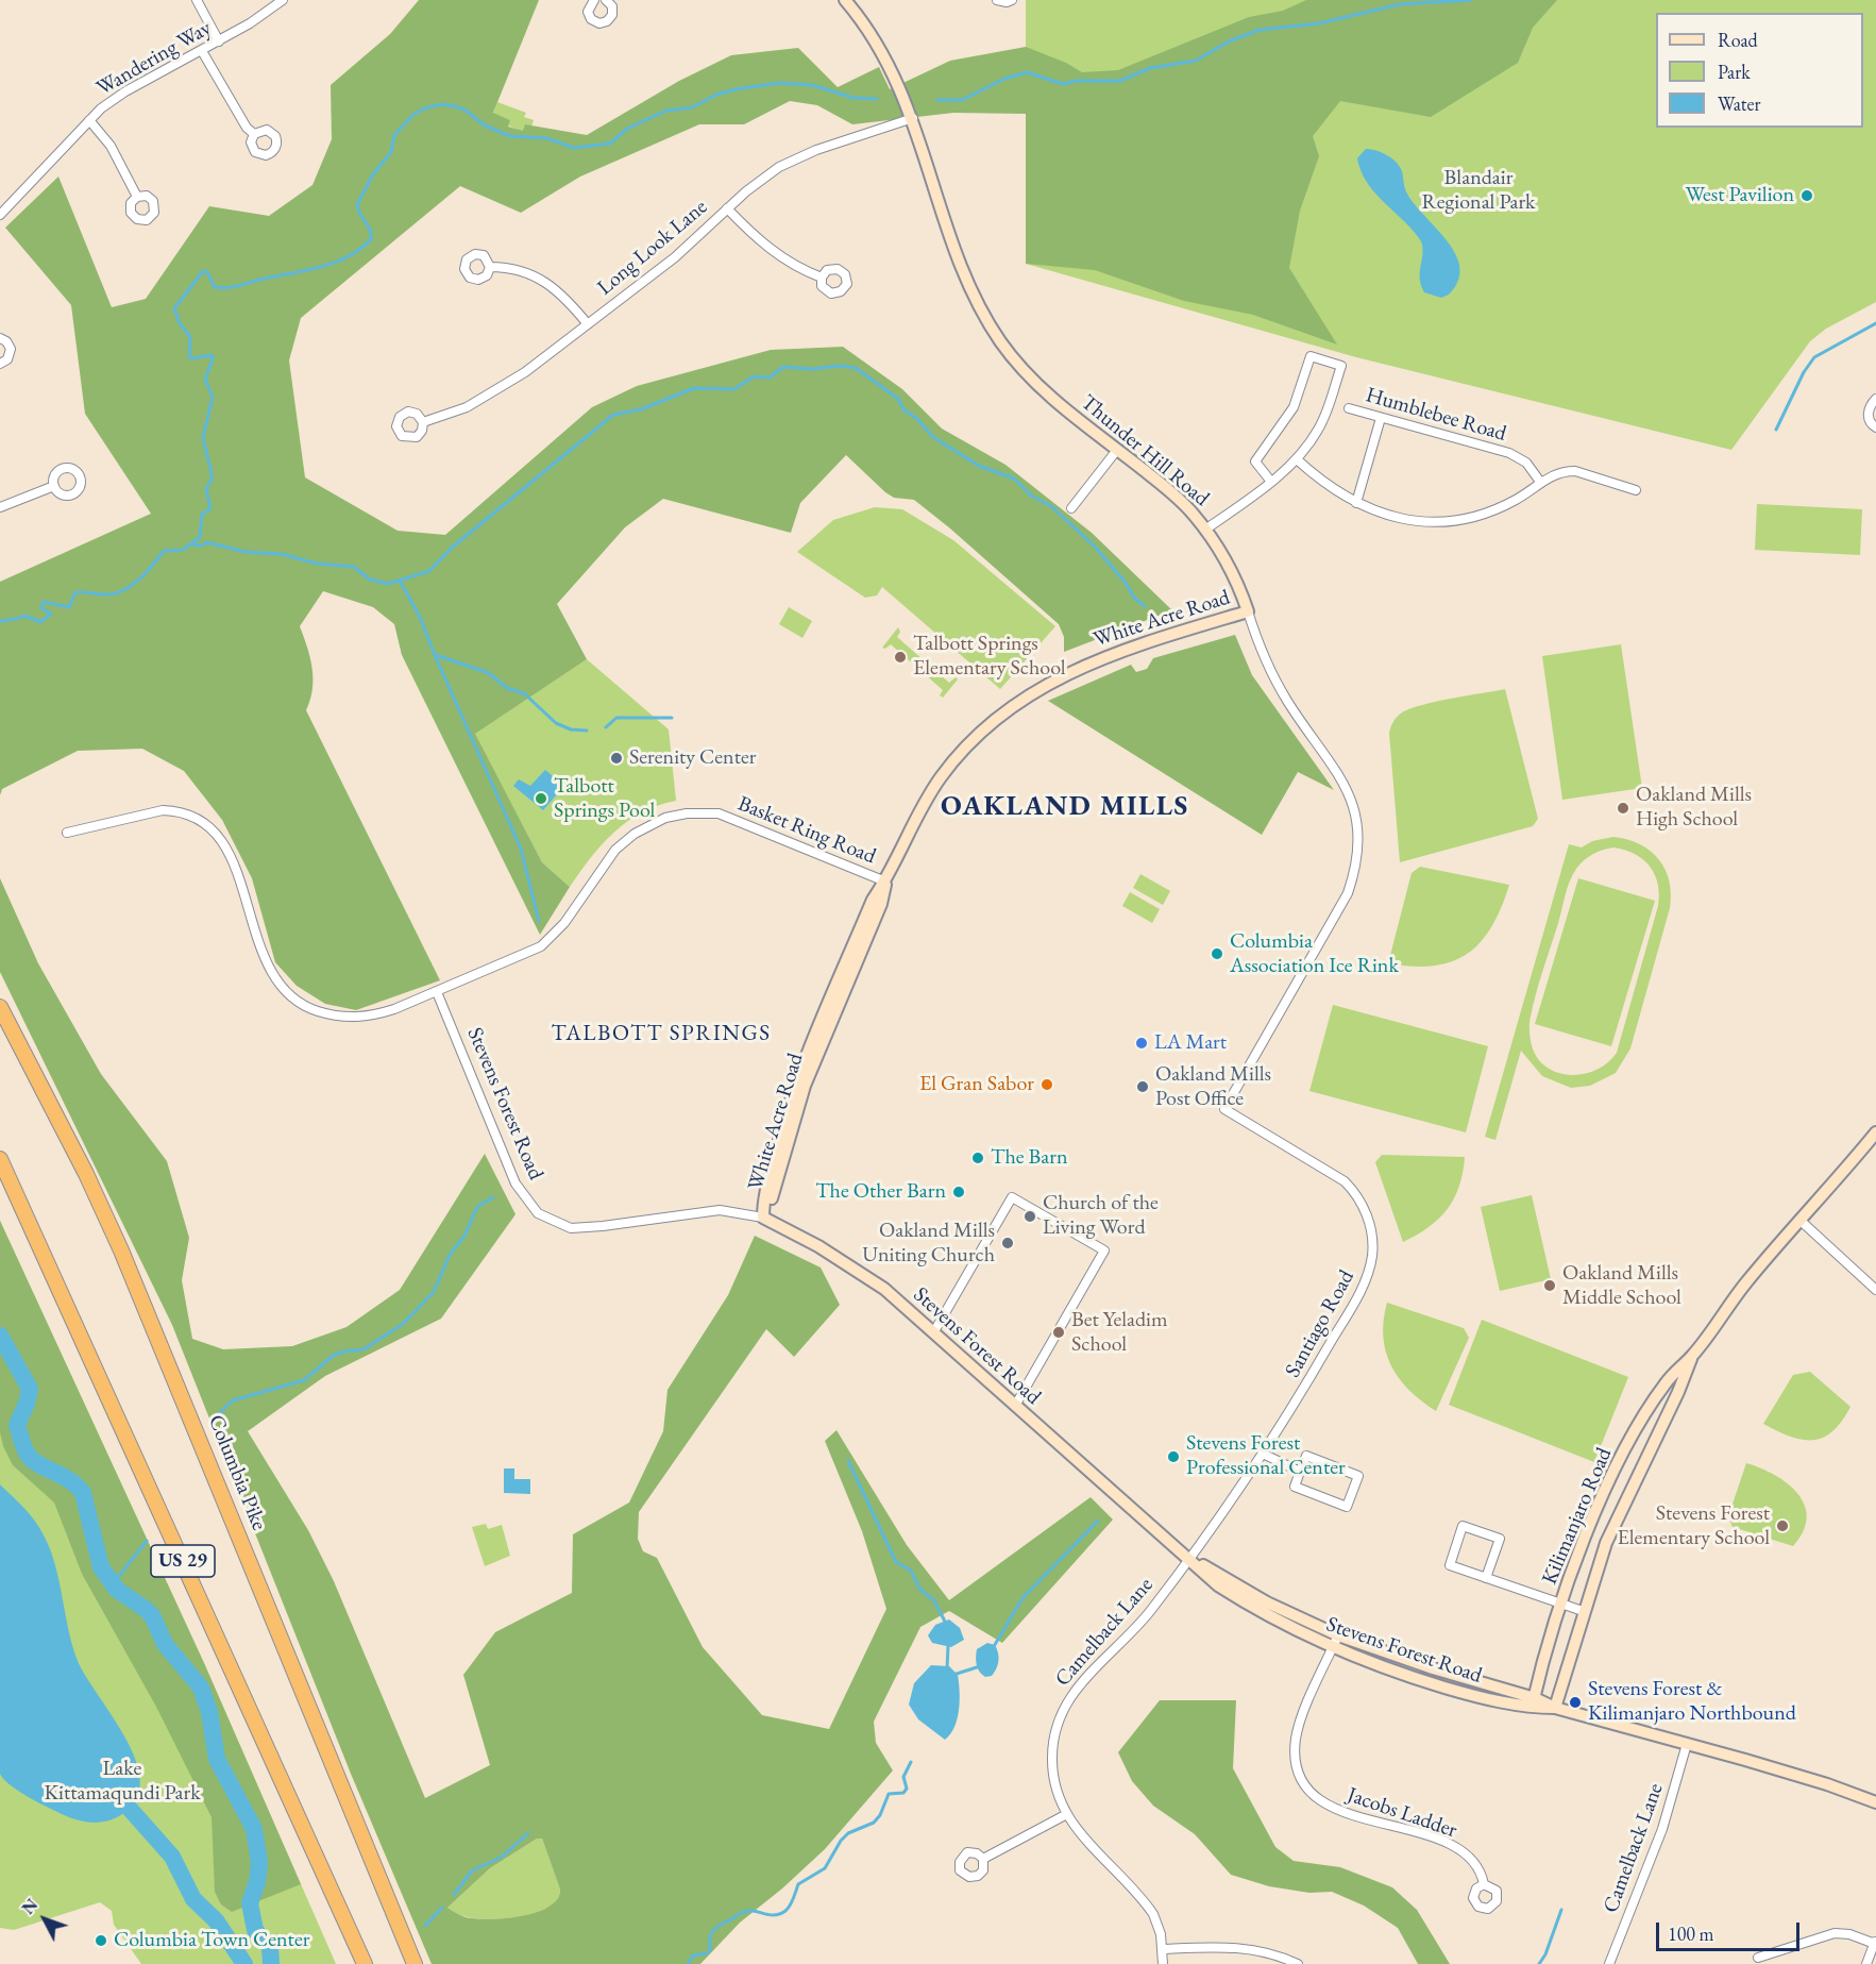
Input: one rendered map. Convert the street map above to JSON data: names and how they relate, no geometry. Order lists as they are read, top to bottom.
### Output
{
  "streets": {
    "highway": ["Columbia Pike", "US 29"],
    "street": [
      "Wandering Way",
      "Long Look Lane",
      "Humblebee Road",
      "Thunder Hill Road",
      "White Acre Road",
      "Basket Ring Road",
      "Stevens Forest Road",
      "Santiago Road",
      "Kilimanjaro Road",
      "Camelback Lane",
      "Jacobs Ladder"
    ]
  },
  "crossings": [
    ["Long Look Lane", "Thunder Hill Road"],
    ["Thunder Hill Road", "White Acre Road"],
    ["Thunder Hill Road", "Santiago Road"],
    ["White Acre Road", "Basket Ring Road"],
    ["White Acre Road", "Stevens Forest Road"],
    ["Basket Ring Road", "Stevens Forest Road"],
    ["Stevens Forest Road", "Santiago Road"],
    ["Stevens Forest Road", "Kilimanjaro Road"],
    ["Stevens Forest Road", "Camelback Lane"],
    ["Stevens Forest Road", "Jacobs Ladder"],
    ["Santiago Road", "Camelback Lane"]
  ],
  "districts": ["OAKLAND MILLS", "TALBOTT SPRINGS"],
  "parks": ["Blandair Regional Park", "Lake Kittamaqundi Park"],
  "places": [
    "West Pavilion",
    "Talbott Springs Elementary School",
    "Serenity Center",
    "Talbott Springs Pool",
    "Oakland Mills High School",
    "Columbia Association Ice Rink",
    "LA Mart",
    "El Gran Sabor",
    "Oakland Mills Post Office",
    "The Barn",
    "The Other Barn",
    "Church of the Living Word",
    "Oakland Mills Uniting Church",
    "Oakland Mills Middle School",
    "Bet Yeladim School",
    "Stevens Forest Professional Center",
    "Stevens Forest Elementary School",
    "Stevens Forest & Kilimanjaro Northbound",
    "Columbia Town Center"
  ],
  "legend": ["Road", "Park", "Water"],
  "scale_bar": "100 m",
  "north": "top left"
}
